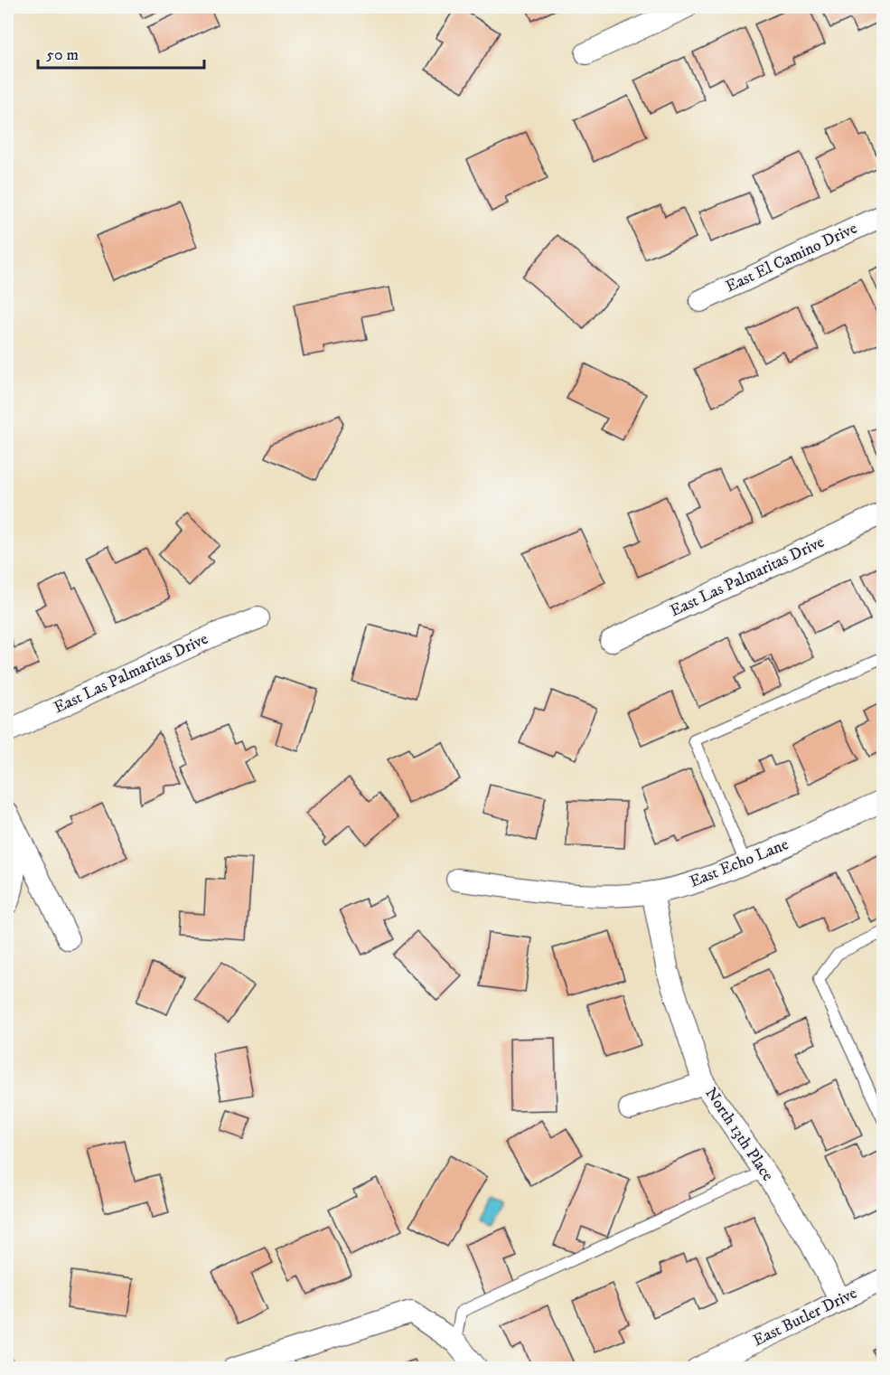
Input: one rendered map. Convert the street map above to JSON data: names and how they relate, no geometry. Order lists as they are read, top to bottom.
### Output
{
  "streets": {
    "street": [
      "East El Camino Drive",
      "East Las Palmaritas Drive",
      "East Echo Lane",
      "North 13th Place",
      "East Butler Drive"
    ]
  },
  "crossings": [
    ["East Echo Lane", "North 13th Place"],
    ["North 13th Place", "East Butler Drive"]
  ],
  "scale_bar": "50 m"
}
